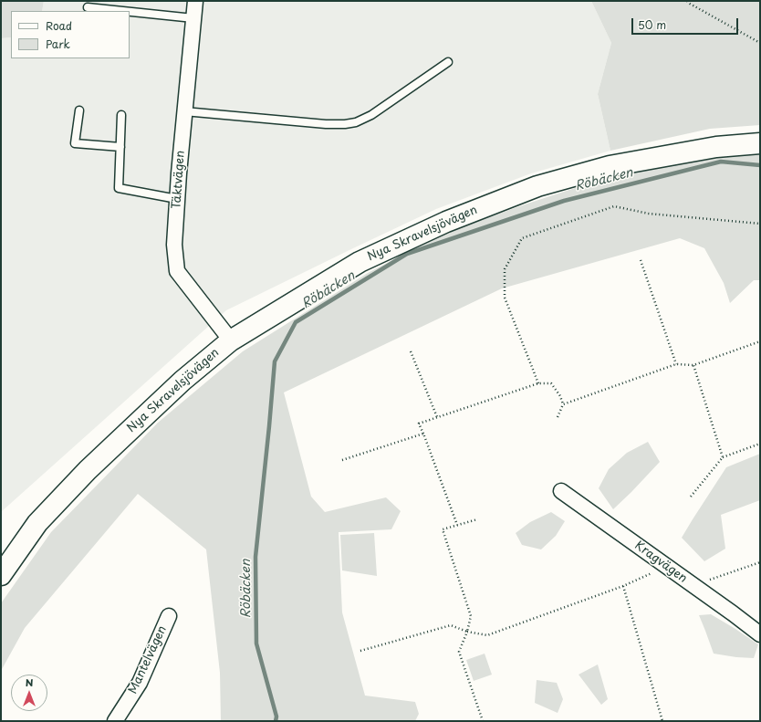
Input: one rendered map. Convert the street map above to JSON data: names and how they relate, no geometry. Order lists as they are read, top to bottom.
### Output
{
  "streets": {
    "main road": ["Nya Skravelsjövägen"],
    "street": ["Täktvägen", "Kragvägen", "Mantelvägen"]
  },
  "crossings": [
    ["Täktvägen", "Nya Skravelsjövägen"]
  ],
  "water": ["Röbäcken"],
  "legend": ["Road", "Park"],
  "scale_bar": "50 m",
  "north": "top"
}
